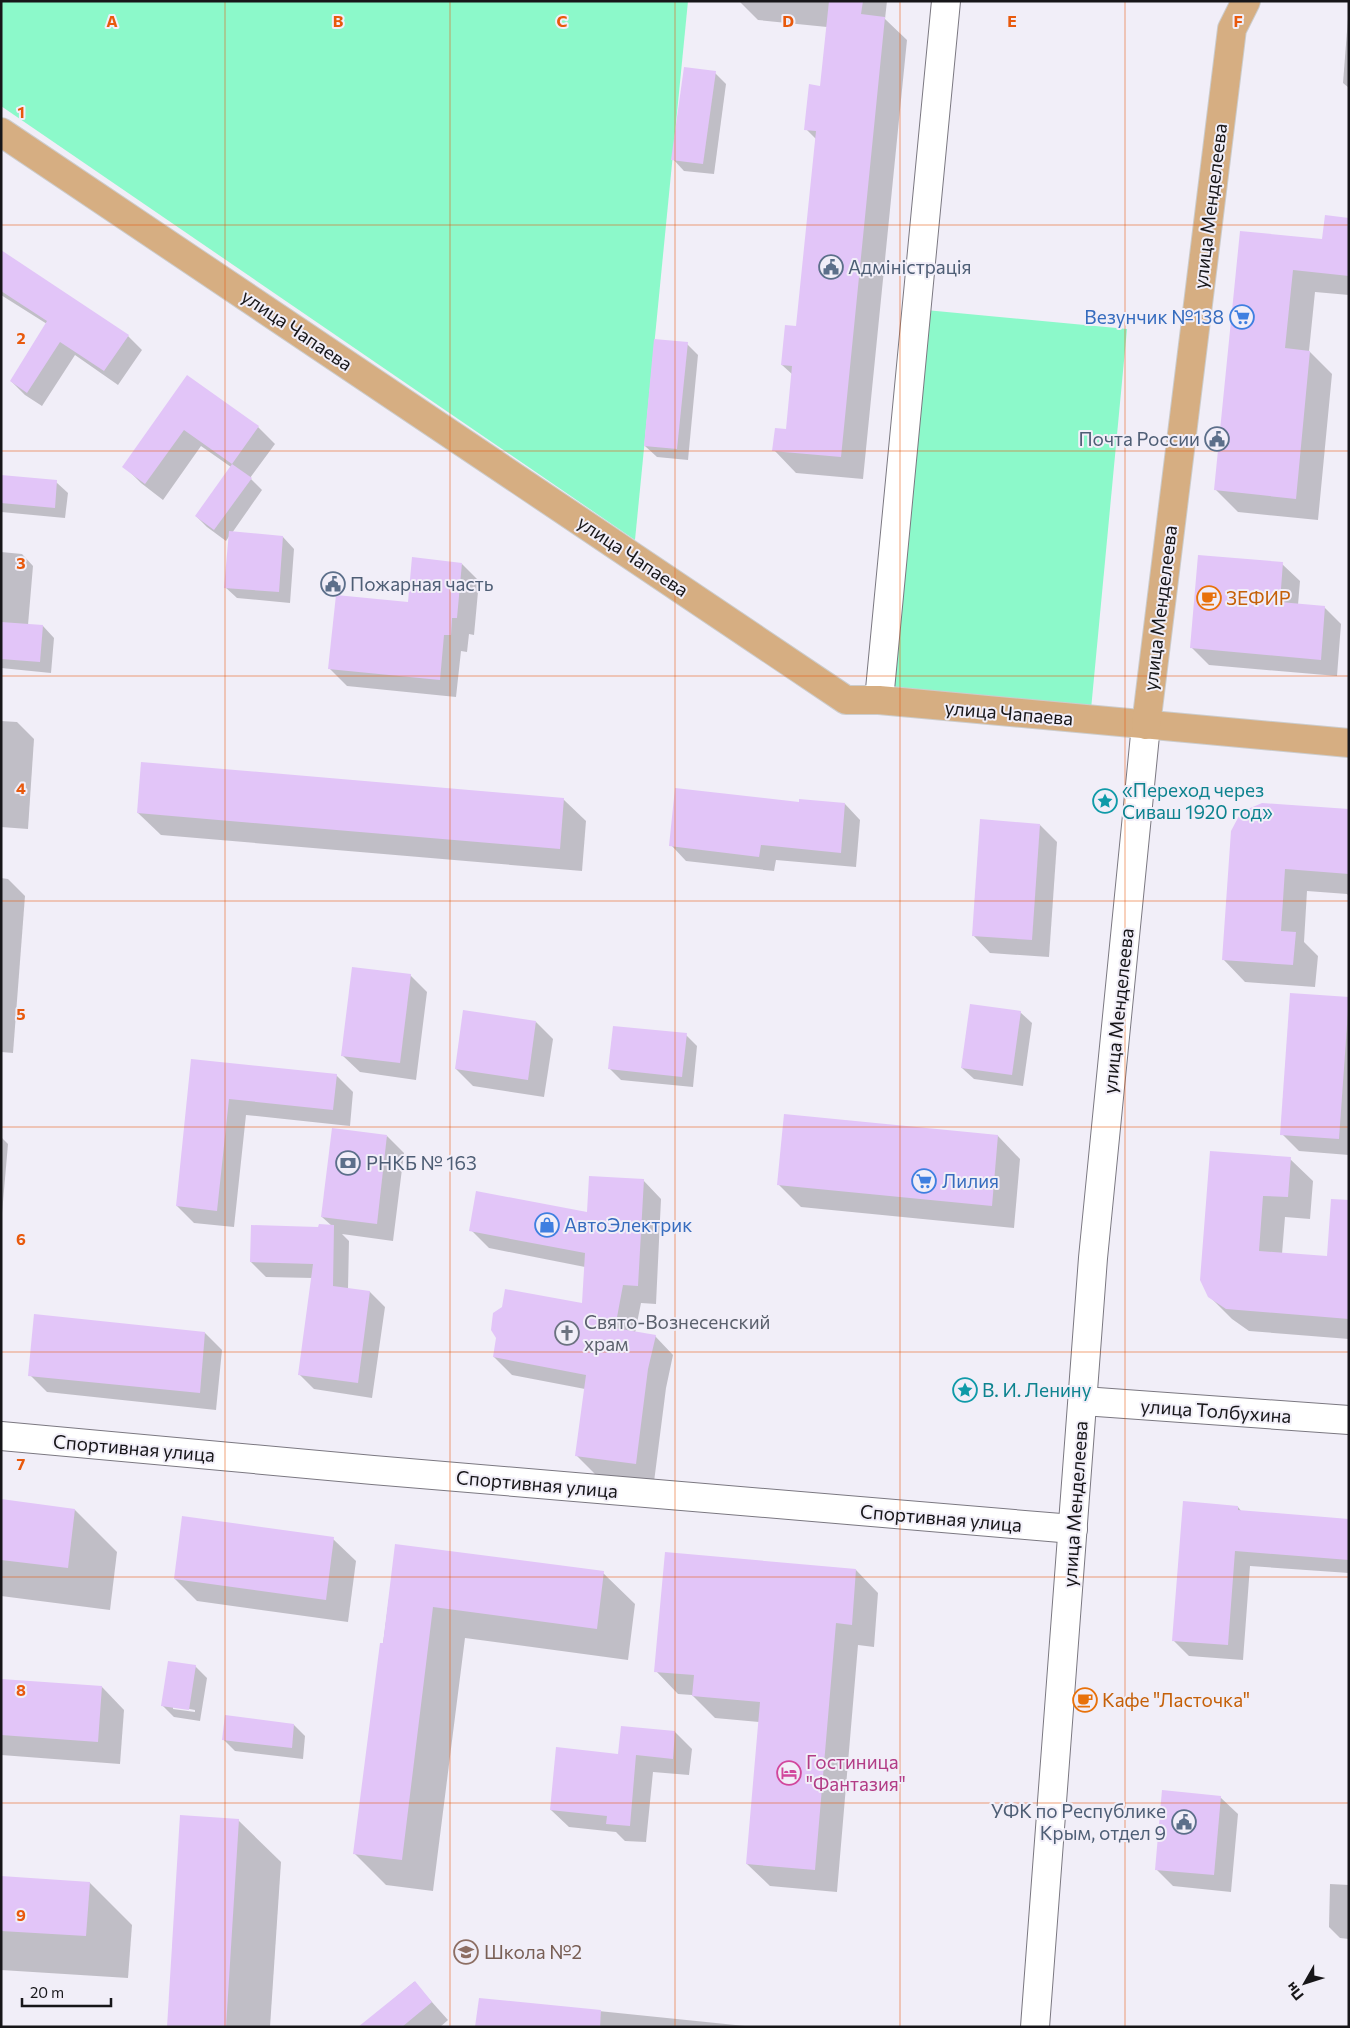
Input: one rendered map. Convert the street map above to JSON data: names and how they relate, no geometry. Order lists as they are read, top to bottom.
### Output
{
  "streets": {
    "main road": ["улица Менделеева", "улица Чапаева"],
    "street": ["улица Толбухина", "Спортивная улица"]
  },
  "crossings": [
    ["улица Менделеева", "улица Чапаева"],
    ["улица Менделеева", "улица Толбухина"],
    ["улица Менделеева", "Спортивная улица"]
  ],
  "places": {
    "public building": [
      "Адміністрація",
      "Почта России",
      "Пожарная часть",
      "УФК по Республике Крым, отдел 9"
    ],
    "supermarket": ["Везунчик №138", "Лилия"],
    "cafe": ["ЗЕФИР", "Кафе \"Ласточка\""],
    "place": ["«Переход через Сиваш 1920 год»", "В. И. Ленину"],
    "bank": ["РНКБ № 163"],
    "shop": ["АвтоЭлектрик"],
    "church": ["Свято-Вознесенский храм"],
    "hotel": ["Гостиница \"Фантазия\""],
    "school or university": ["Школа №2"]
  },
  "scale_bar": "20 m",
  "north": "bottom left",
  "grid": {
    "columns": [
      "A",
      "B",
      "C",
      "D",
      "E",
      "F"
    ],
    "rows": [
      "1",
      "2",
      "3",
      "4",
      "5",
      "6",
      "7",
      "8",
      "9"
    ]
  }
}
